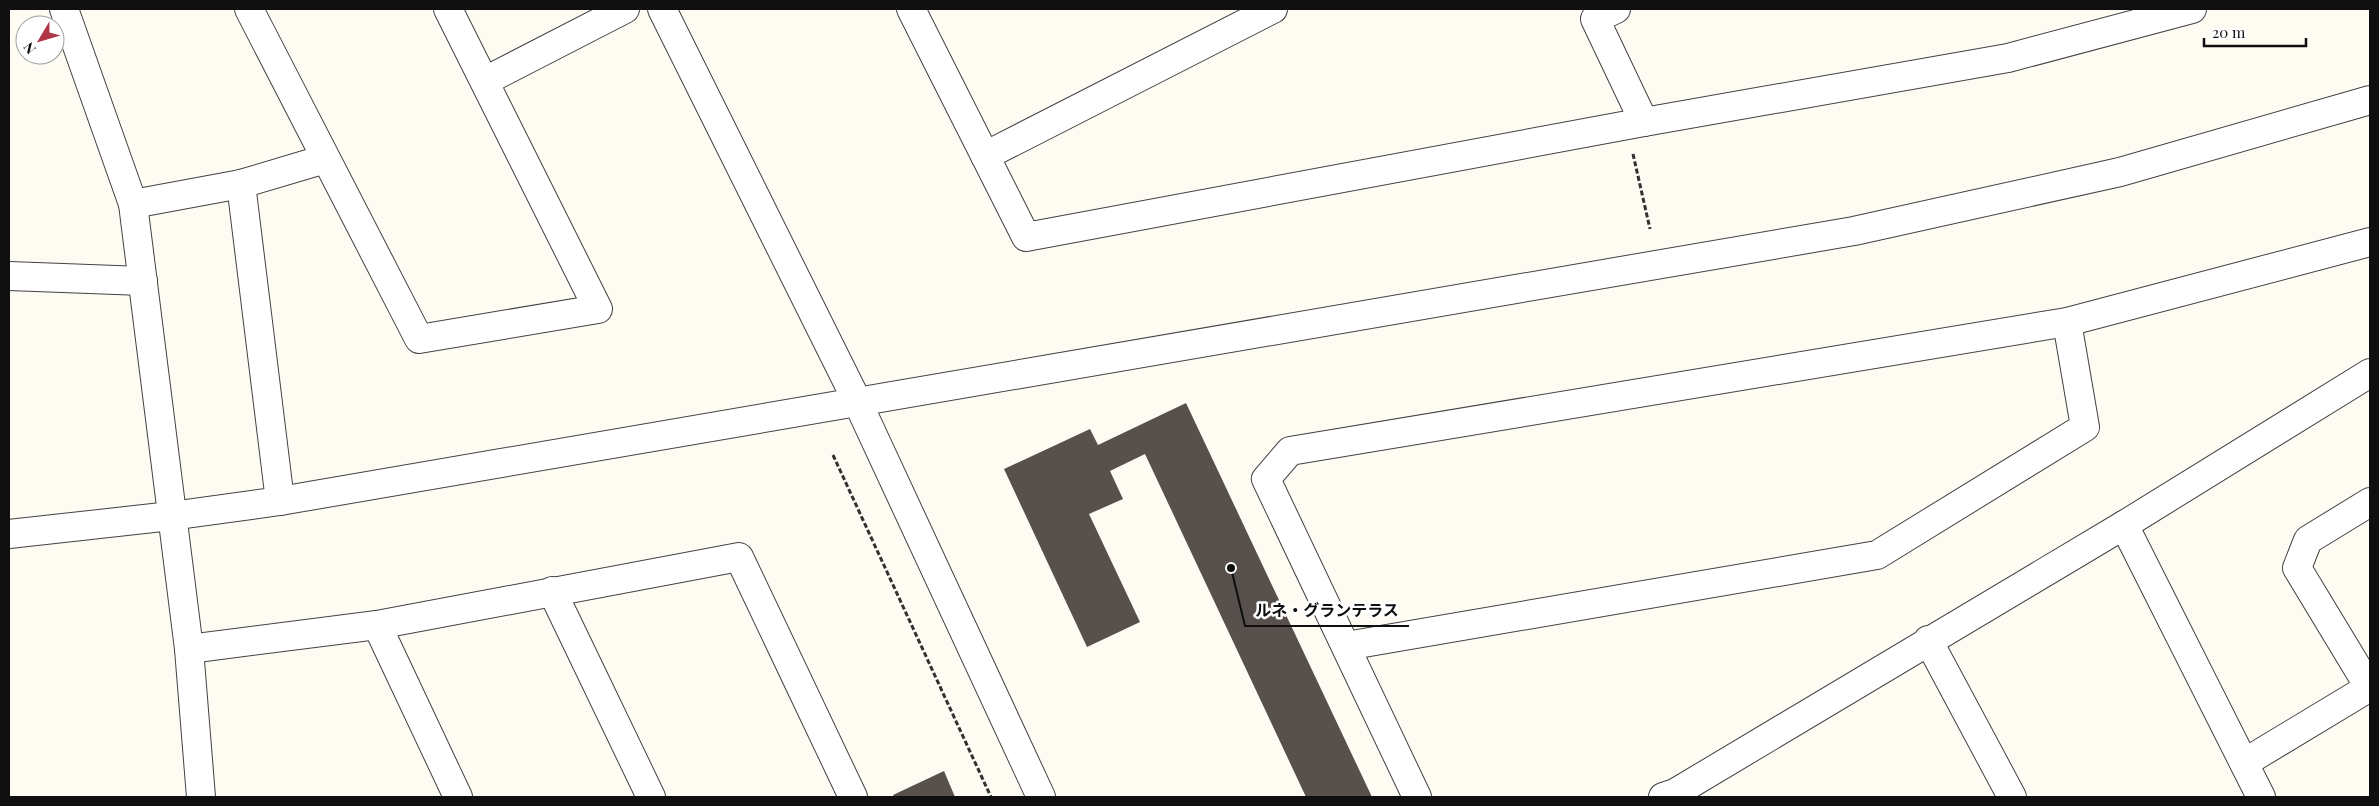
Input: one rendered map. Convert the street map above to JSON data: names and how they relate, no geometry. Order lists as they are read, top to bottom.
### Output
{
  "places": ["ルネ・グランテラス"],
  "scale_bar": "20 m",
  "north": "bottom left"
}
